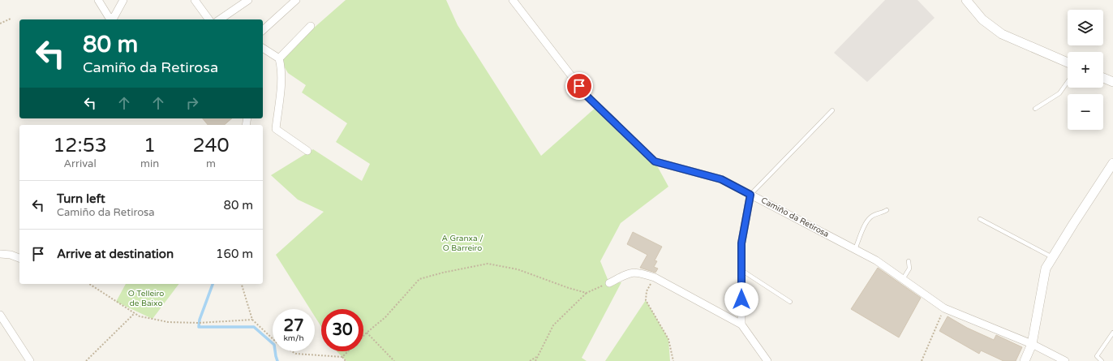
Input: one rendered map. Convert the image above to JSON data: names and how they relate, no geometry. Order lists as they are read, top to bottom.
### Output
{
  "streets": {
    "street": ["Camiño da Retirosa"]
  },
  "parks": ["A Granxa / O Barreiro", "O Telleiro de Baixo"],
  "page": {
    "map_buttons": ["+", "−"],
    "turn": ["80 m", "Camiño da Retirosa"],
    "eta": [
      "12:53",
      "Arrival",
      "1",
      "min",
      "240",
      "m"
    ],
    "list": [
      {
        "name": "Turn left",
        "note": "Camiño da Retirosa",
        "value": "80 m"
      },
      {
        "name": "Arrive at destination",
        "value": "160 m"
      }
    ],
    "speed": "27 km/h",
    "limit": "30"
  }
}
